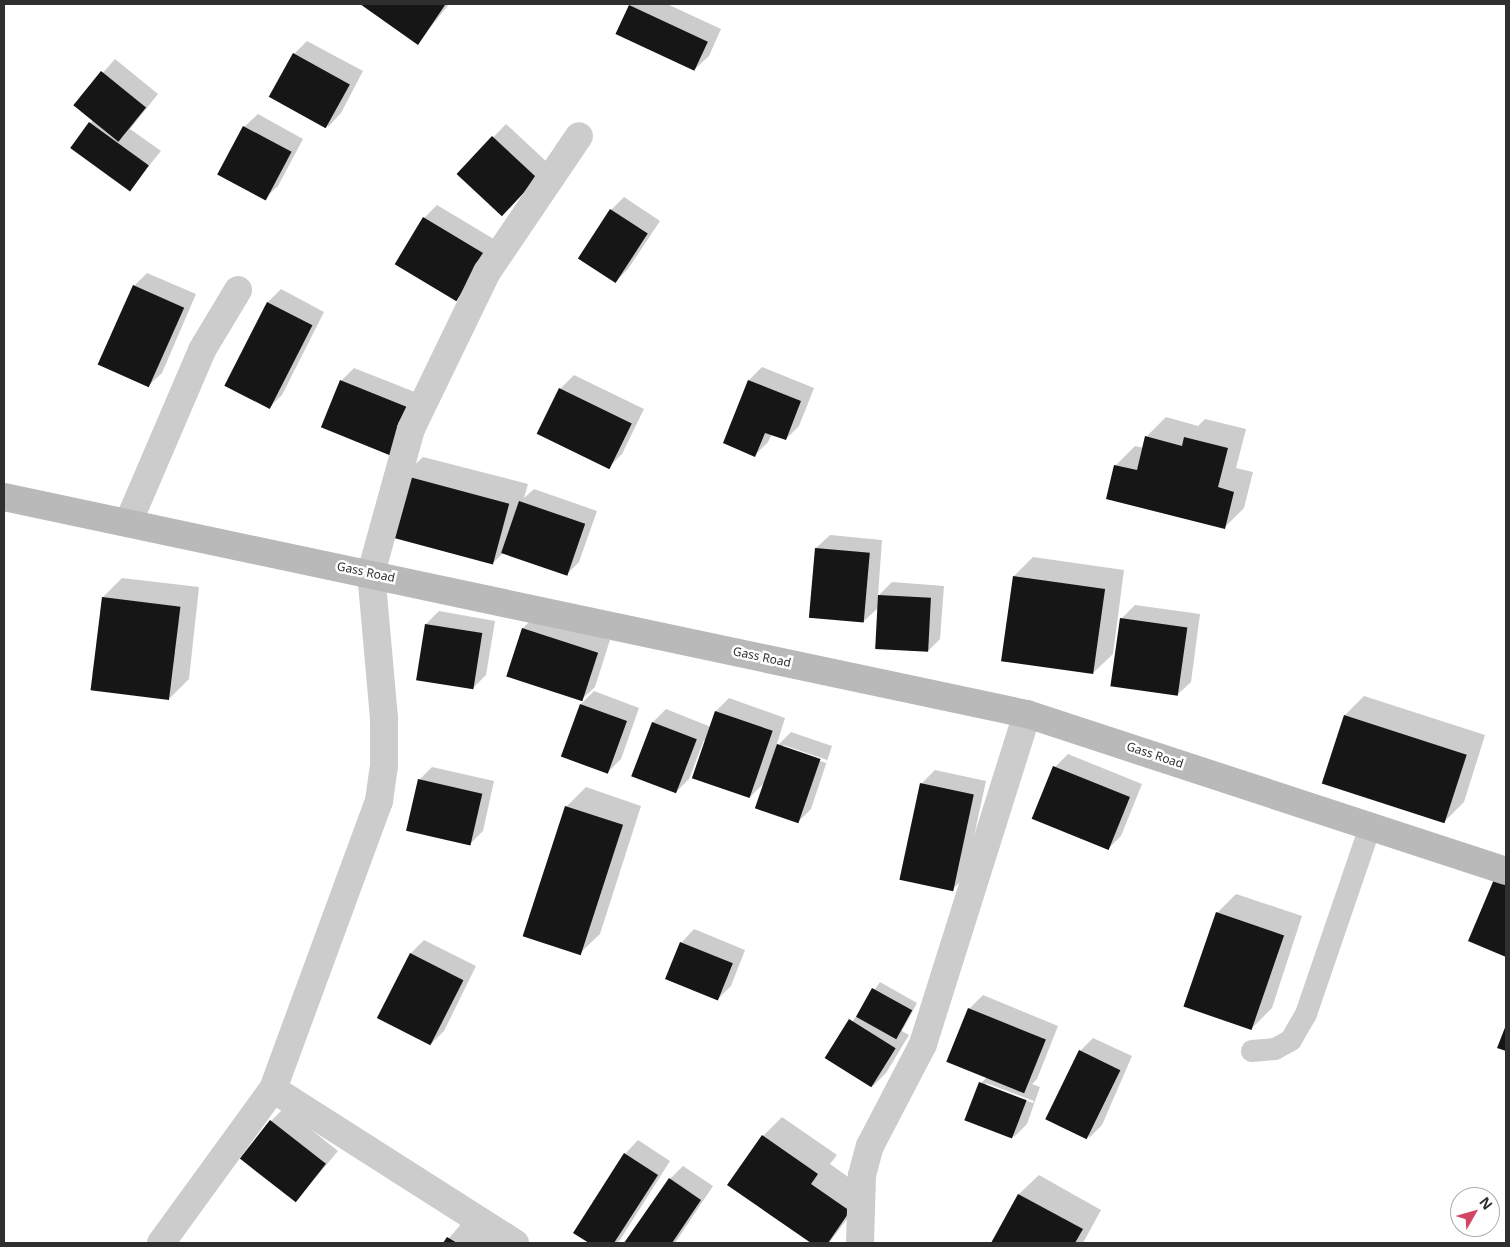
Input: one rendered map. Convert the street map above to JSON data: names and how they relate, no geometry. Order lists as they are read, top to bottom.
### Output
{
  "streets": {
    "main road": ["Gass Road"]
  },
  "north": "top right"
}
